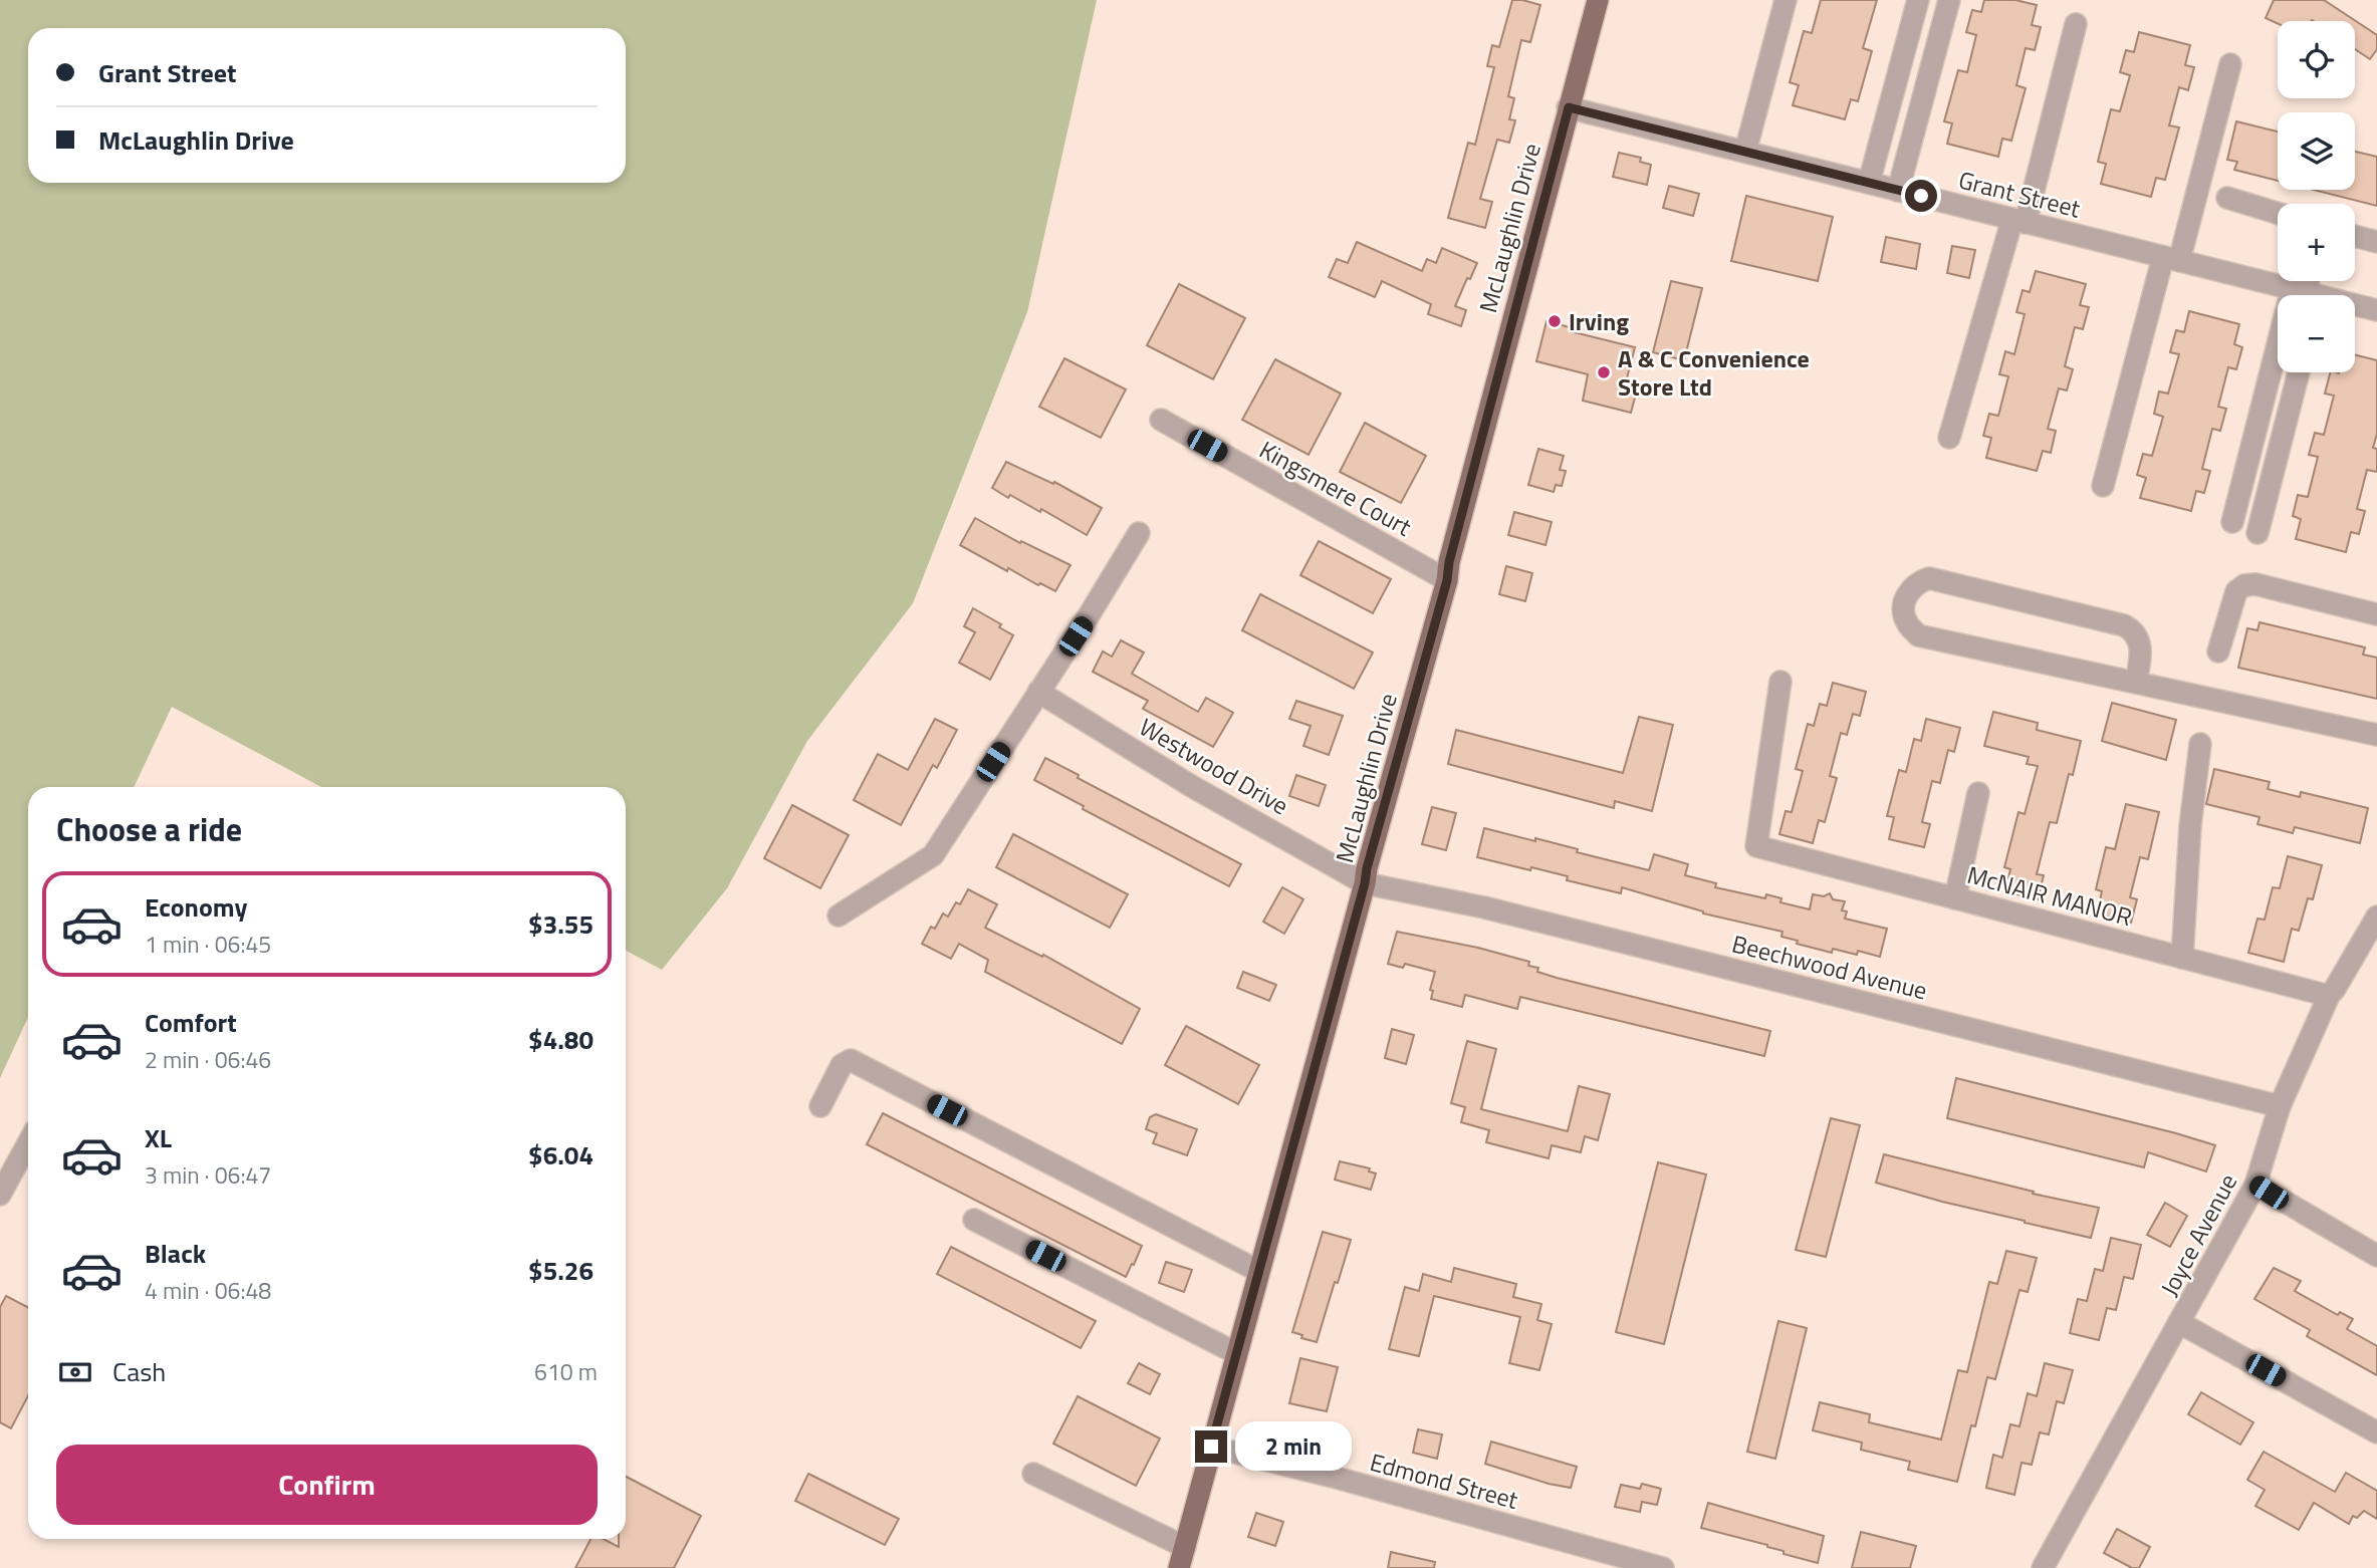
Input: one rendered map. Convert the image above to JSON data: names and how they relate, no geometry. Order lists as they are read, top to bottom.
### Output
{
  "streets": {
    "main road": ["McLaughlin Drive"],
    "street": [
      "Grant Street",
      "Kingsmere Court",
      "Westwood Drive",
      "McNAIR MANOR",
      "Beechwood Avenue",
      "Joyce Avenue",
      "Edmond Street"
    ]
  },
  "crossings": [
    ["Grant Street", "McLaughlin Drive"],
    ["McLaughlin Drive", "Kingsmere Court"],
    ["McLaughlin Drive", "Westwood Drive"],
    ["McLaughlin Drive", "Beechwood Avenue"],
    ["McLaughlin Drive", "Edmond Street"],
    ["Westwood Drive", "Beechwood Avenue"],
    ["McNAIR MANOR", "Joyce Avenue"],
    ["Beechwood Avenue", "Joyce Avenue"]
  ],
  "places": ["Irving", "A & C Convenience Store Ltd"],
  "page": {
    "map_buttons": ["+", "−"],
    "banner": ["Grant Street", "McLaughlin Drive"],
    "heading": "Choose a ride",
    "list": [
      {
        "name": "Economy",
        "note": "1 min · 06:45",
        "value": "$3.55"
      },
      {
        "name": "Comfort",
        "note": "2 min · 06:46",
        "value": "$4.80"
      },
      {
        "name": "XL",
        "note": "3 min · 06:47",
        "value": "$6.04"
      },
      {
        "name": "Black",
        "note": "4 min · 06:48",
        "value": "$5.26"
      }
    ],
    "pay": ["Cash", "610 m"],
    "bubble": "2 min",
    "buttons": "Confirm"
  }
}
